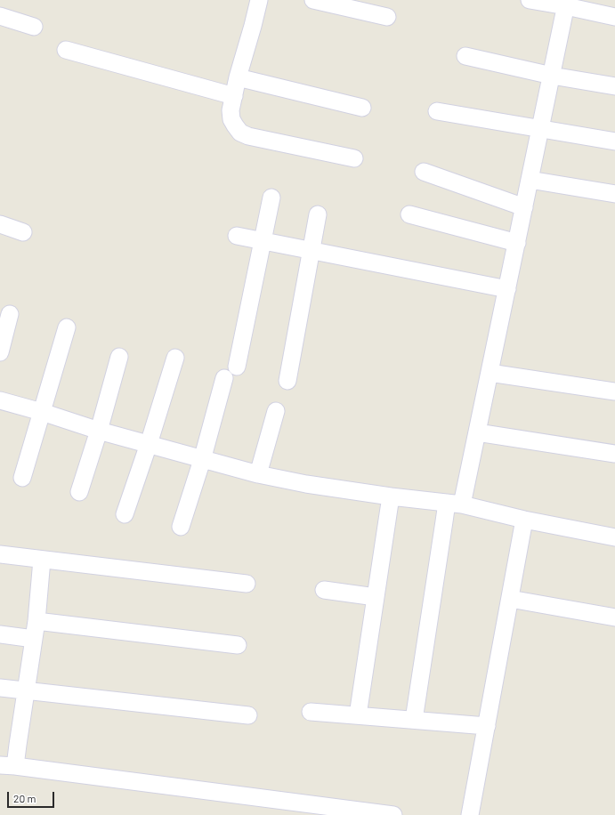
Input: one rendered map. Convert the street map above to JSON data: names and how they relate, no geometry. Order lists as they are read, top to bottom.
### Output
{
  "scale_bar": "20 m"
}
